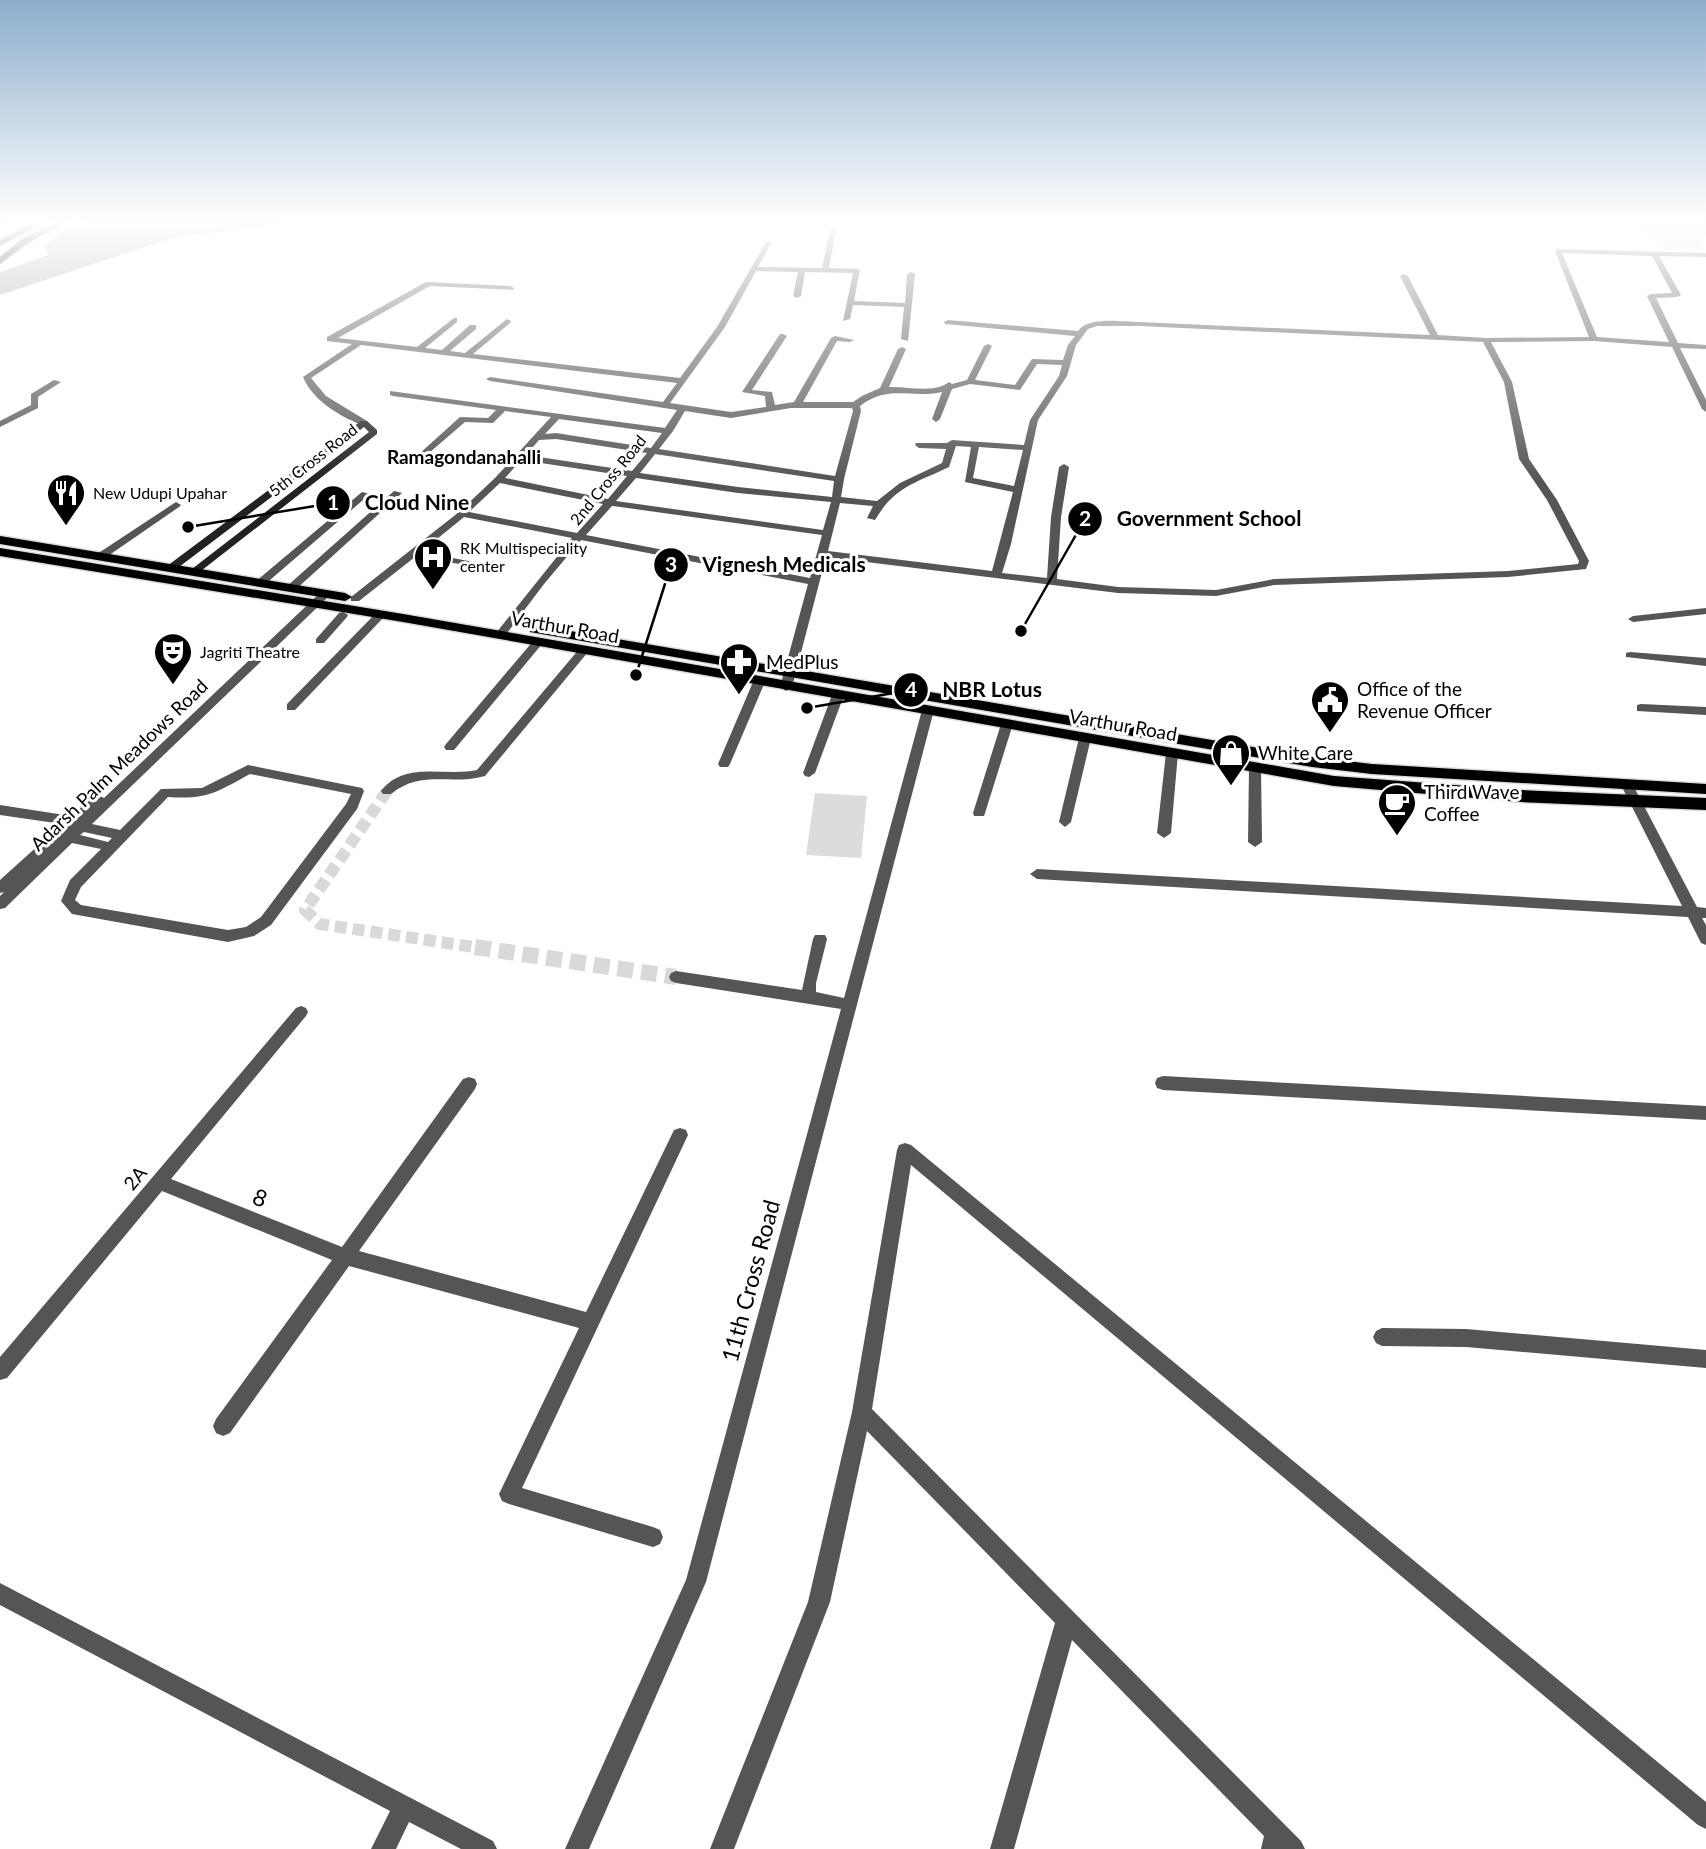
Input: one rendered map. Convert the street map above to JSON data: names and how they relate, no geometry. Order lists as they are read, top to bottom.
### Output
{
  "streets": {
    "main road": ["Varthur Road"],
    "street": [
      "5th Cross Road",
      "2nd Cross Road",
      "Adarsh Palm Meadows Road",
      "2A",
      "8",
      "11th Cross Road"
    ]
  },
  "crossings": [
    ["5th Cross Road", "Varthur Road"],
    ["2nd Cross Road", "Varthur Road"],
    ["Varthur Road", "Adarsh Palm Meadows Road"],
    ["Varthur Road", "11th Cross Road"],
    ["2A", "8"]
  ],
  "districts": ["Ramagondanahalli"],
  "places": {
    "other": [
      "Cloud Nine",
      "Government School",
      "Vignesh Medicals",
      "NBR Lotus"
    ],
    "restaurant": ["New Udupi Upahar"],
    "hospital": ["RK Multispeciality center"],
    "theatre": ["Jagriti Theatre"],
    "pharmacy": ["MedPlus"],
    "public building": ["Office of the Revenue Officer"],
    "shop": ["White Care"],
    "cafe": ["Third Wave Coffee"]
  }
}
